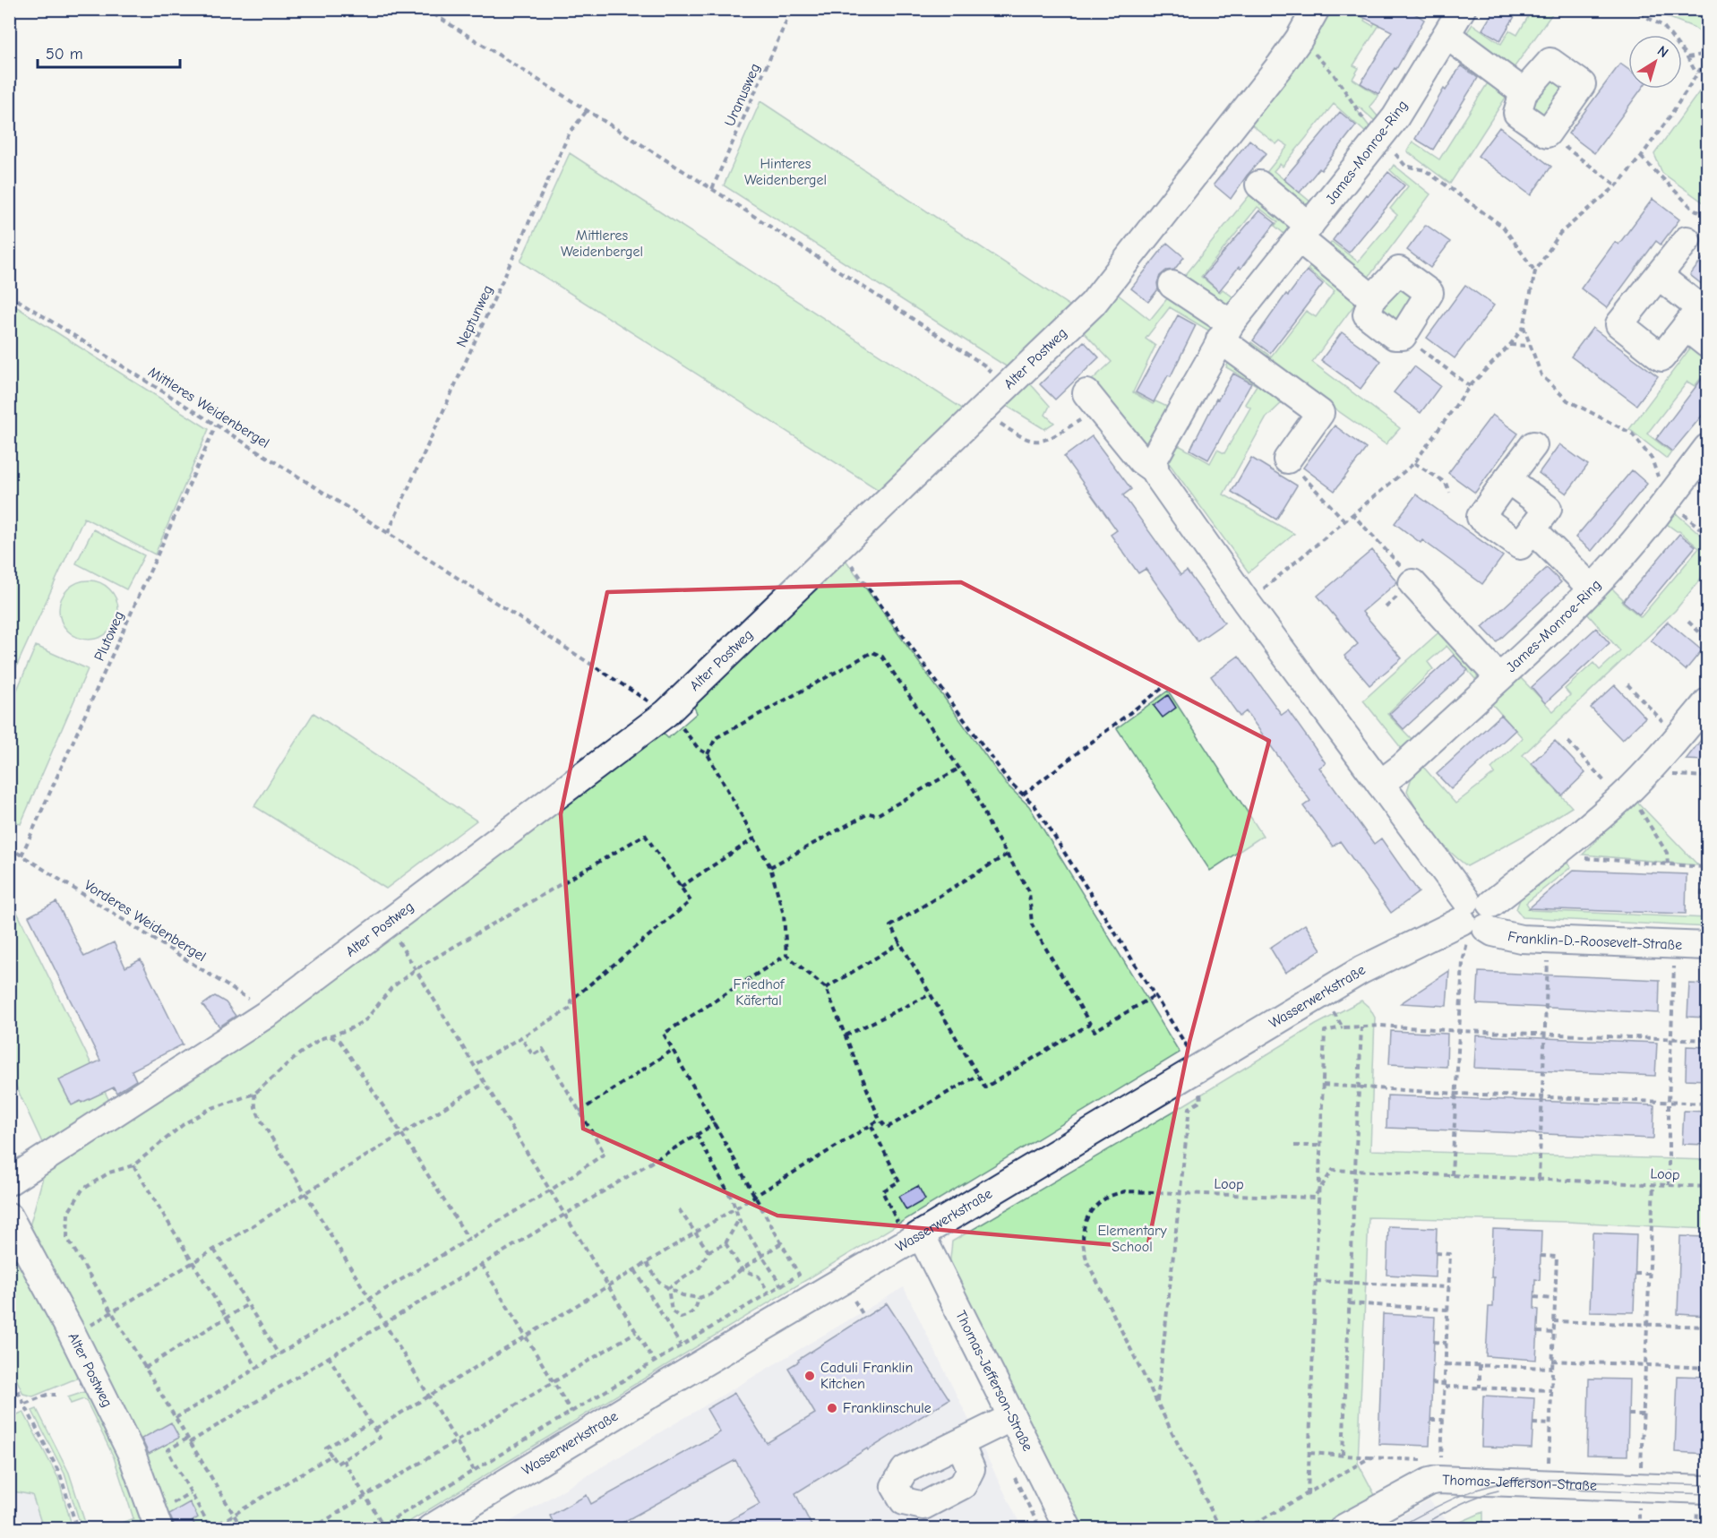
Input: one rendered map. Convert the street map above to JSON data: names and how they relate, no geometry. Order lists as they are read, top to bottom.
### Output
{
  "streets": {
    "street": [
      "James-Monroe-Ring",
      "Alter Postweg",
      "Franklin-D.-Roosevelt-Straße",
      "Wasserwerkstraße",
      "Thomas-Jefferson-Straße"
    ],
    "path": [
      "Uranusweg",
      "Neptunweg",
      "Mittleres Weidenbergel",
      "Plutoweg",
      "Vorderes Weidenbergel",
      "Loop"
    ]
  },
  "crossings": [
    ["Neptunweg", "Mittleres Weidenbergel"],
    ["Alter Postweg", "Mittleres Weidenbergel"],
    ["Alter Postweg", "Vorderes Weidenbergel"],
    ["Mittleres Weidenbergel", "Plutoweg"],
    ["Plutoweg", "Vorderes Weidenbergel"],
    ["Franklin-D.-Roosevelt-Straße", "Wasserwerkstraße"],
    ["Wasserwerkstraße", "Thomas-Jefferson-Straße"]
  ],
  "parks": [
    "Hinteres Weidenbergel",
    "Mittleres Weidenbergel",
    "Friedhof Käfertal",
    "Elementary School"
  ],
  "places": ["Caduli Franklin Kitchen", "Franklinschule"],
  "scale_bar": "50 m",
  "north": "top right"
}
